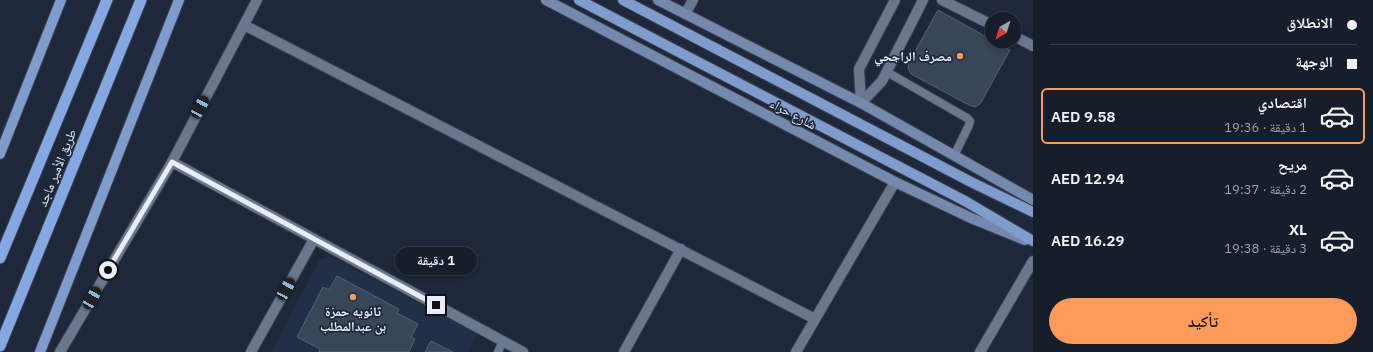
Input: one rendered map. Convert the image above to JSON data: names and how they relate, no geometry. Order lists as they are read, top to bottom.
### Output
{
  "streets": {
    "highway": ["طريق الأمير ماجد"],
    "main road": ["شارع حراء"]
  },
  "places": ["مصرف الراجحي", "ثانويه حمزة بن عبدالمطلب"],
  "north": "bottom left",
  "page": {
    "banner": ["الانطلاق", "الوجهة"],
    "list": [
      {
        "name": "اقتصادي",
        "note": "1 دقيقة · 19:36",
        "value": "AED 9.58"
      },
      {
        "name": "مريح",
        "note": "2 دقيقة · 19:37",
        "value": "AED 12.94"
      },
      {
        "name": "XL",
        "note": "3 دقيقة · 19:38",
        "value": "AED 16.29"
      }
    ],
    "bubble": "1 دقيقة",
    "buttons": "تأكيد"
  }
}
